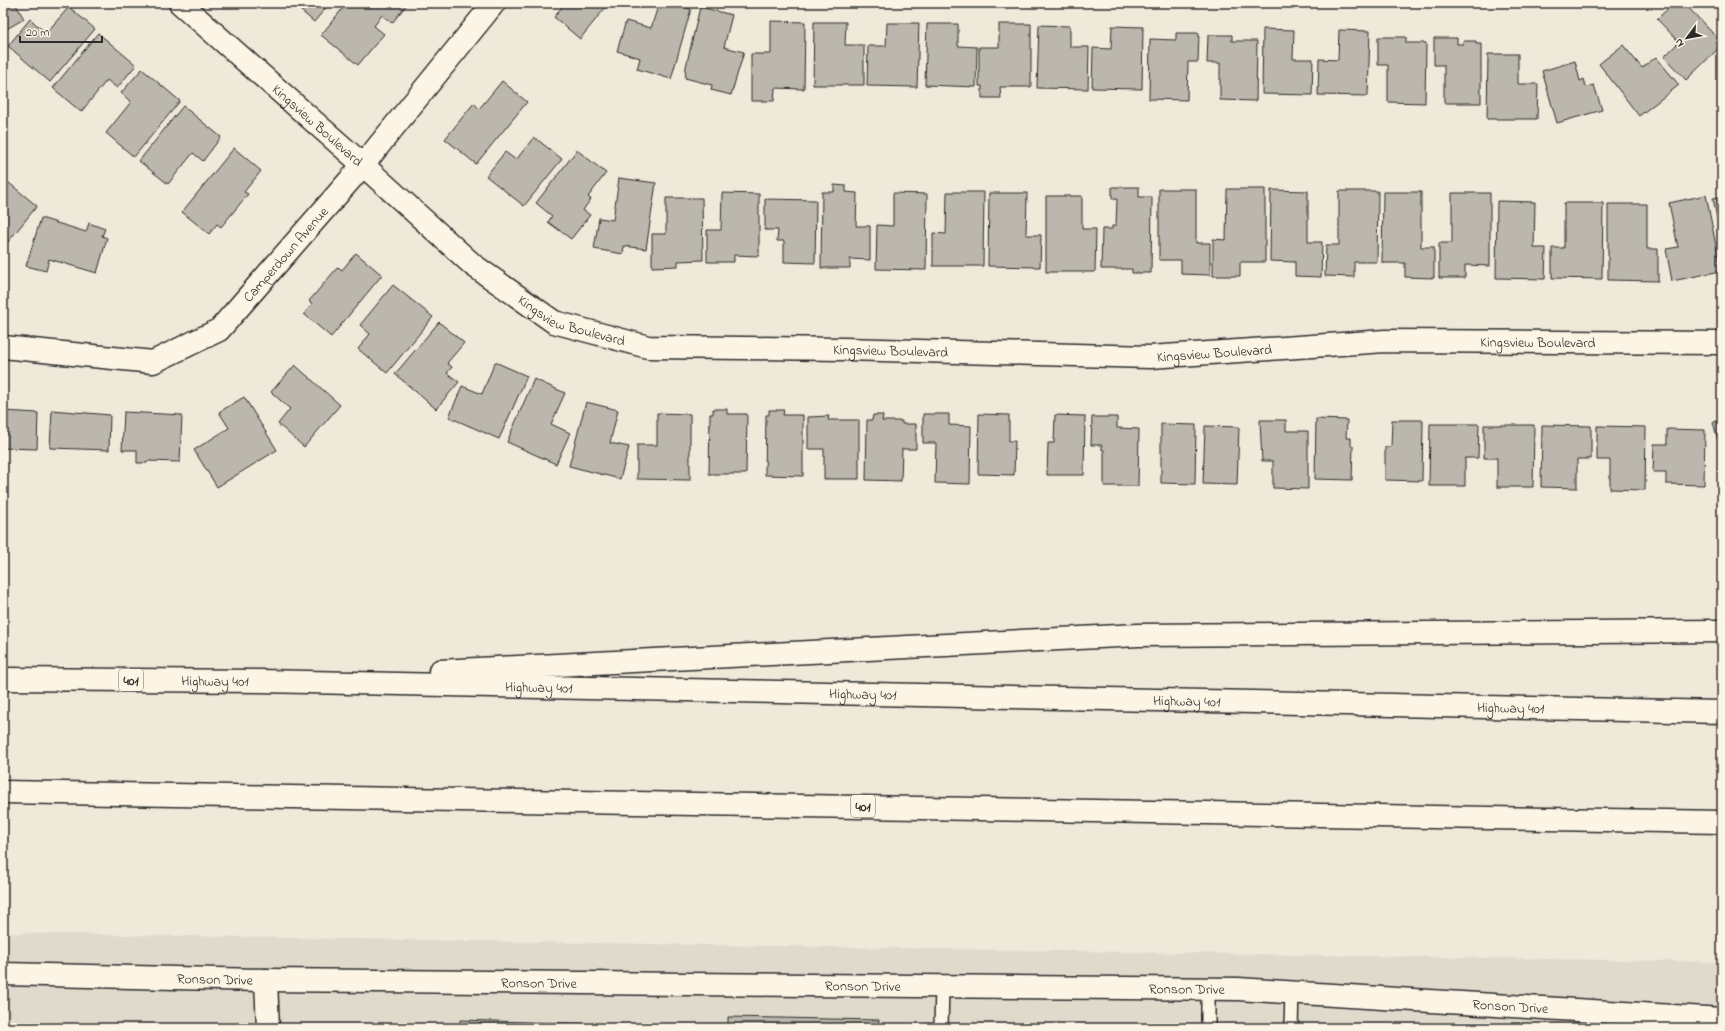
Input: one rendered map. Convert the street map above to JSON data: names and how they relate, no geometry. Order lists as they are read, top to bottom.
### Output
{
  "streets": {
    "main road": [
      "Kingsview Boulevard",
      "Camperdown Avenue",
      "401",
      "Highway 401",
      "Ronson Drive"
    ]
  },
  "crossings": [
    ["Kingsview Boulevard", "Camperdown Avenue"]
  ],
  "scale_bar": "20 m",
  "north": "bottom left"
}
